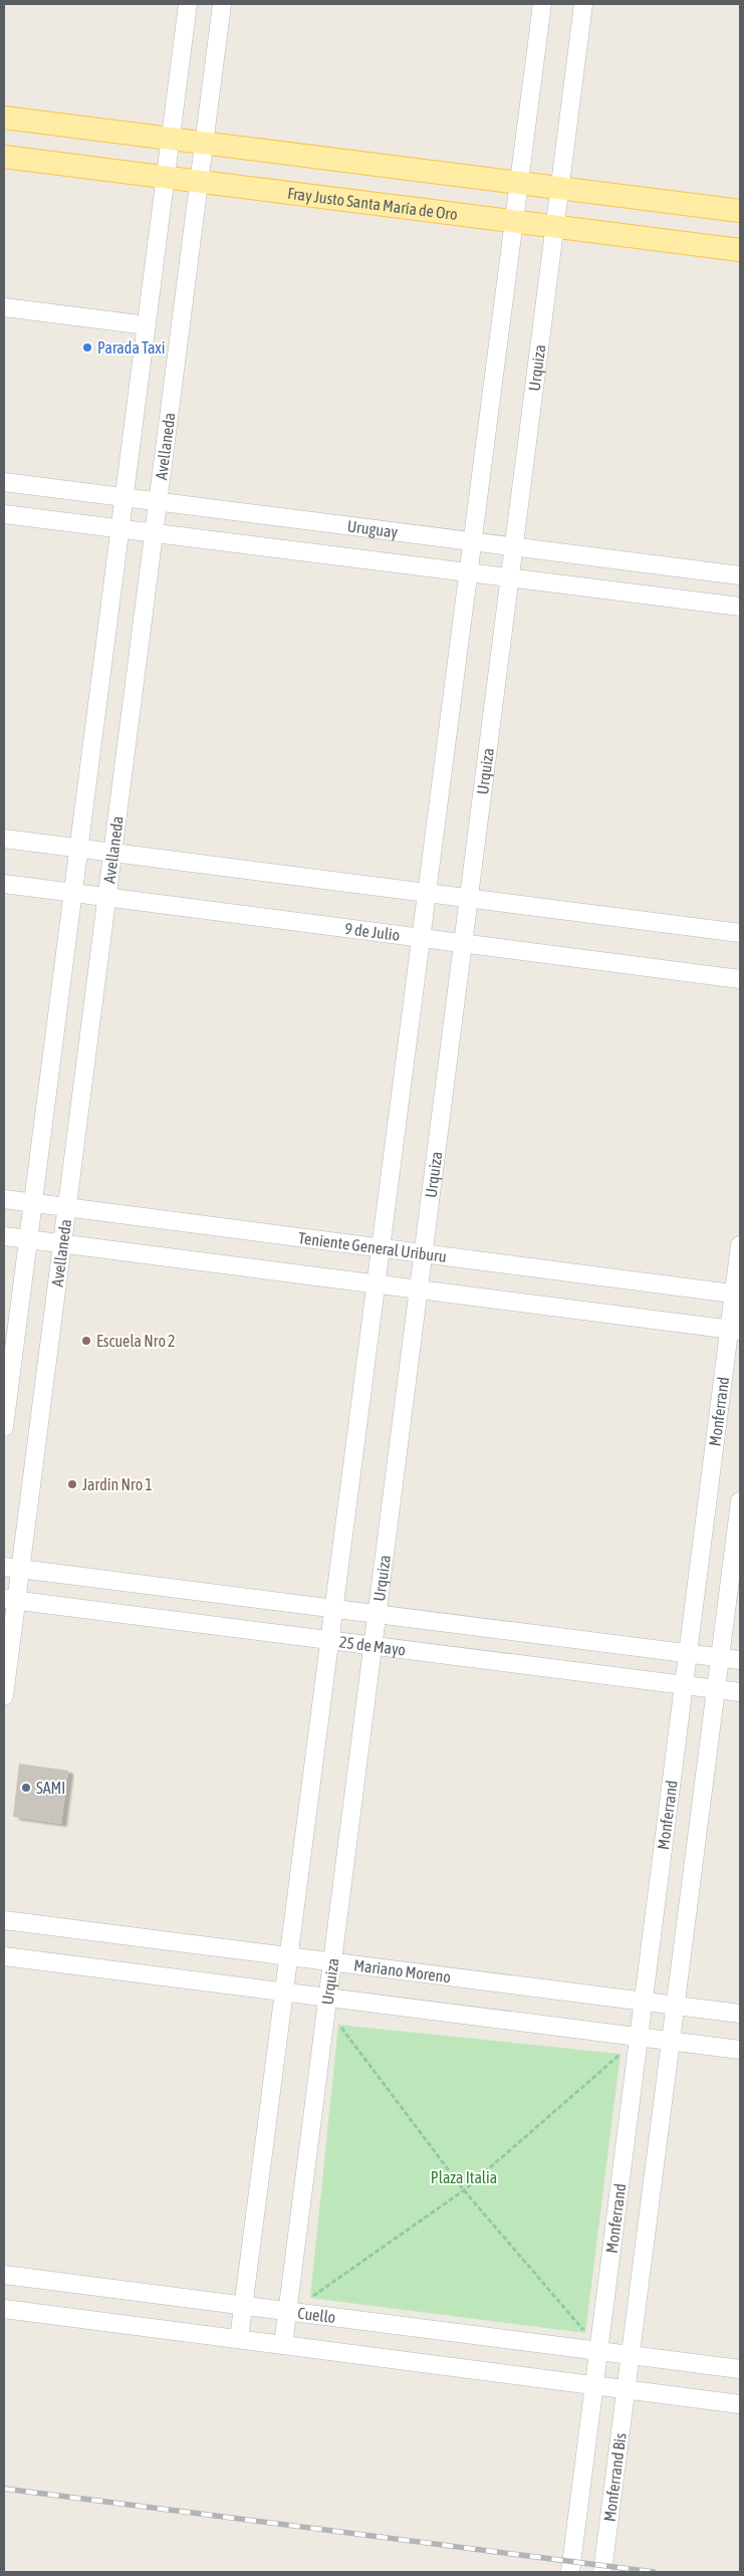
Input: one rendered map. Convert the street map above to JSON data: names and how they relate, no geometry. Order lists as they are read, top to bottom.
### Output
{
  "streets": {
    "main road": ["Fray Justo Santa María de Oro"],
    "street": [
      "Urquiza",
      "Avellaneda",
      "Uruguay",
      "9 de Julio",
      "Teniente General Uriburu",
      "Monferrand",
      "25 de Mayo",
      "Mariano Moreno",
      "Cuello",
      "Monferrand Bis"
    ]
  },
  "crossings": [
    ["Fray Justo Santa María de Oro", "Urquiza"],
    ["Fray Justo Santa María de Oro", "Avellaneda"],
    ["Urquiza", "Uruguay"],
    ["Urquiza", "9 de Julio"],
    ["Urquiza", "Teniente General Uriburu"],
    ["Urquiza", "25 de Mayo"],
    ["Urquiza", "Mariano Moreno"],
    ["Urquiza", "Cuello"],
    ["Avellaneda", "Uruguay"],
    ["Avellaneda", "9 de Julio"],
    ["Avellaneda", "Teniente General Uriburu"],
    ["Avellaneda", "25 de Mayo"],
    ["Teniente General Uriburu", "Monferrand"],
    ["Monferrand", "25 de Mayo"],
    ["Monferrand", "Mariano Moreno"],
    ["Monferrand", "Cuello"],
    ["Monferrand", "Monferrand Bis"],
    ["Cuello", "Monferrand Bis"]
  ],
  "parks": ["Plaza Italia"],
  "places": [
    "Parada Taxi",
    "Escuela Nro 2",
    "Jardín Nro 1",
    "SAMI"
  ]
}
